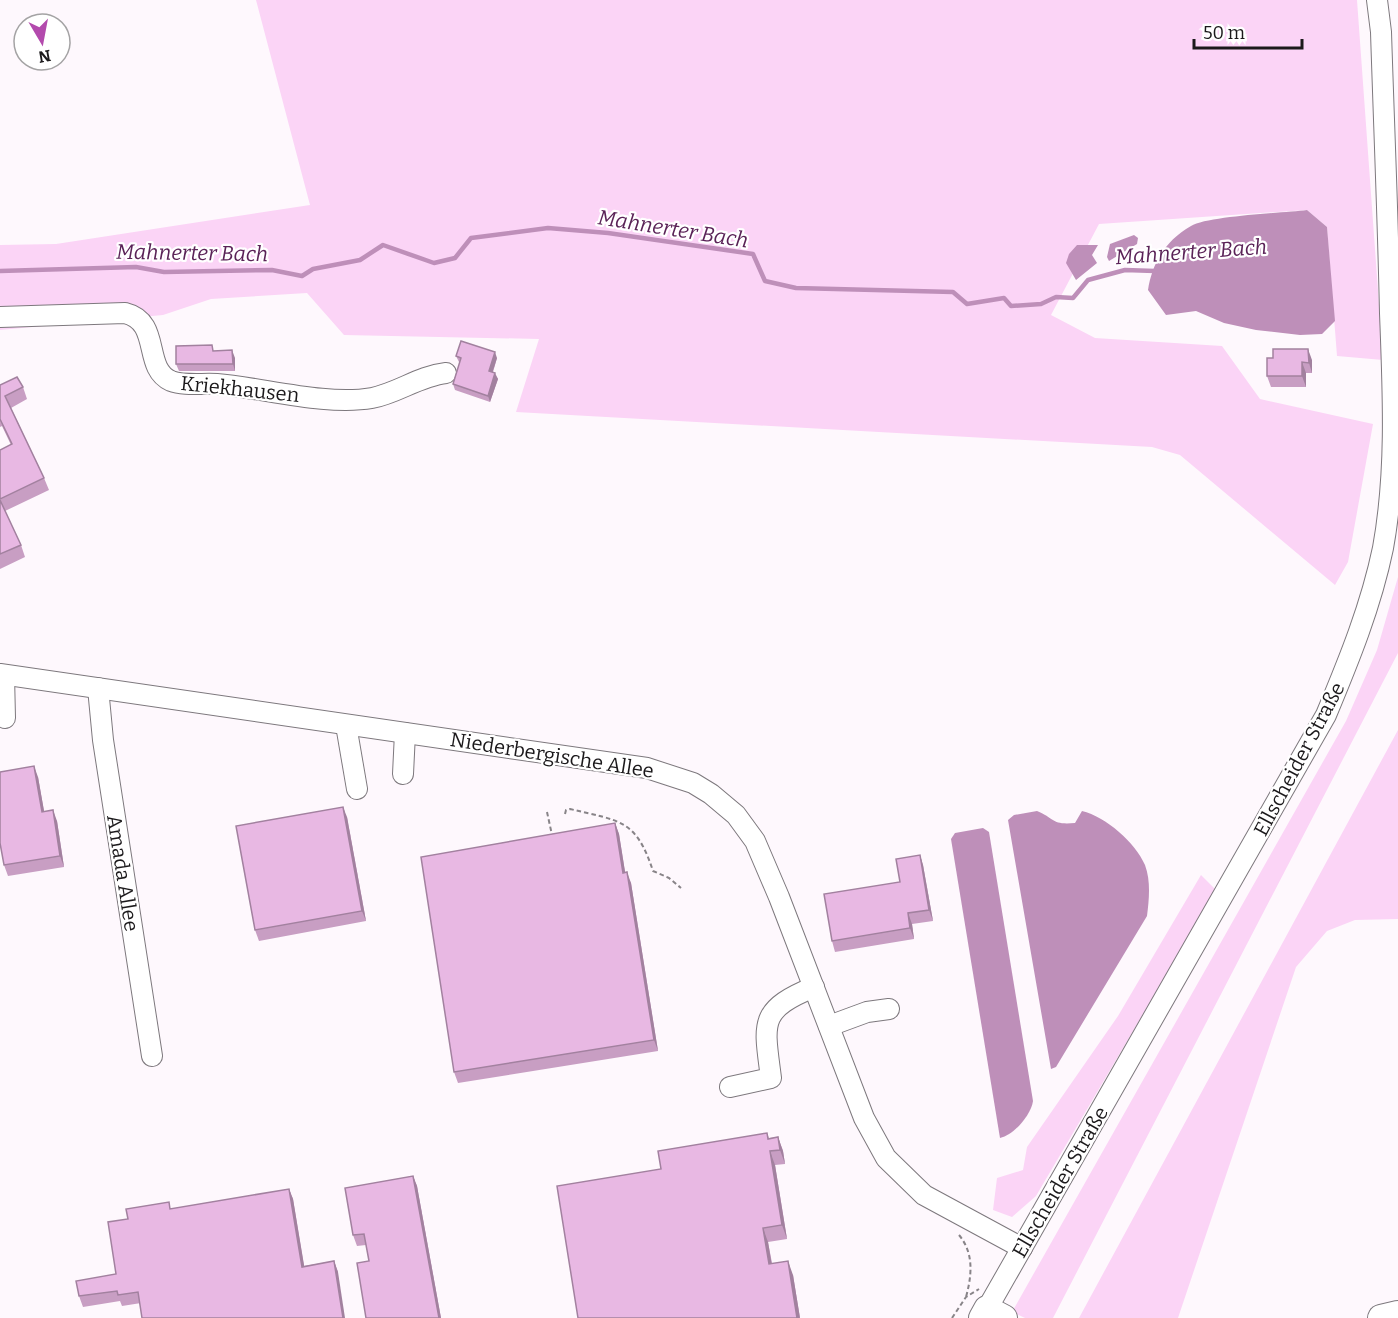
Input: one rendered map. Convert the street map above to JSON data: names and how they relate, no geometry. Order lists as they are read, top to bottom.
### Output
{
  "streets": {
    "street": [
      "Kriekhausen",
      "Niederbergische Allee",
      "Ellscheider Straße",
      "Amada Allee"
    ]
  },
  "crossings": [
    ["Niederbergische Allee", "Ellscheider Straße"],
    ["Niederbergische Allee", "Amada Allee"]
  ],
  "water": ["Mahnerter Bach"],
  "scale_bar": "50 m",
  "north": "bottom"
}
